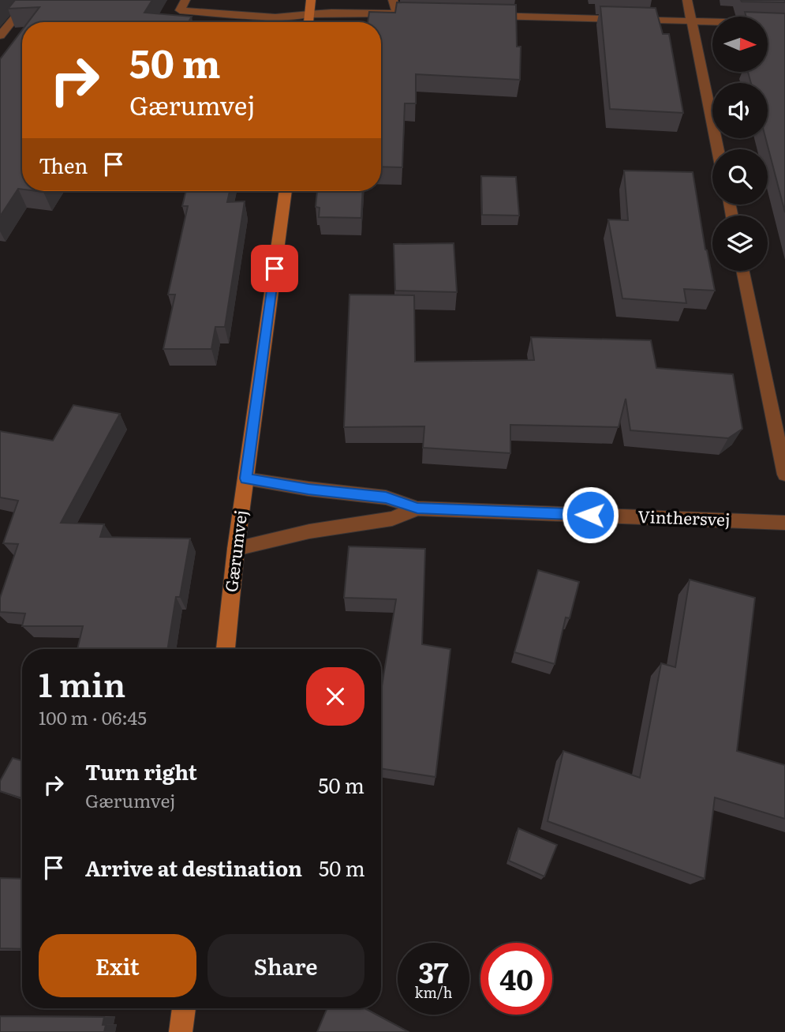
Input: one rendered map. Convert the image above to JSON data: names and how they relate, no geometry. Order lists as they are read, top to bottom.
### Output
{
  "streets": {
    "main road": ["Gærumvej"],
    "street": ["Vinthersvej"]
  },
  "crossings": [
    ["Vinthersvej", "Gærumvej"]
  ],
  "north": "right",
  "page": {
    "turn": ["50 m", "Gærumvej"],
    "then": "Then",
    "heading": ["1 min", "100 m · 06:45"],
    "list": [
      {
        "name": "Turn right",
        "note": "Gærumvej",
        "value": "50 m"
      },
      {
        "name": "Arrive at destination",
        "value": "50 m"
      }
    ],
    "buttons": ["Exit", "Share"],
    "speed": "37 km/h",
    "limit": "40"
  }
}
